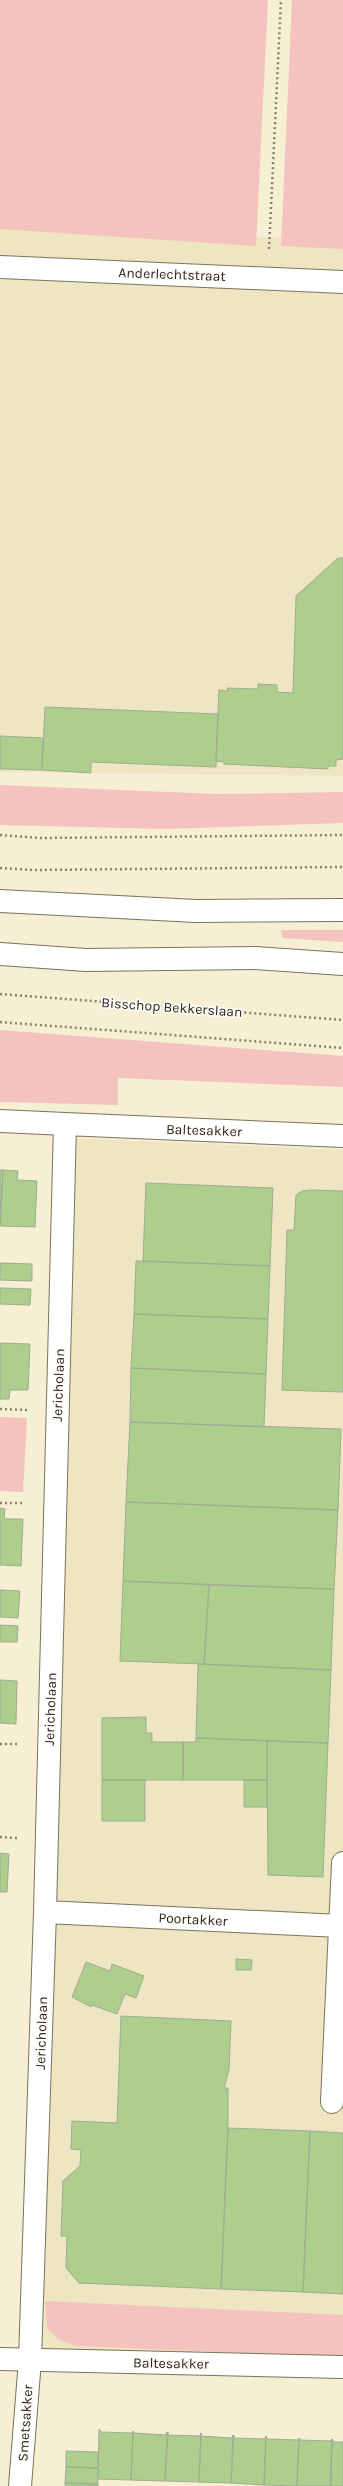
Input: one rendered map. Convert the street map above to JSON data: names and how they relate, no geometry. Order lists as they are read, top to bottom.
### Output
{
  "streets": {
    "street": [
      "Anderlechtstraat",
      "Baltesakker",
      "Jericholaan",
      "Poortakker",
      "Smetsakker"
    ],
    "path": ["Bisschop Bekkerslaan"]
  },
  "crossings": [
    ["Baltesakker", "Jericholaan"],
    ["Baltesakker", "Smetsakker"],
    ["Jericholaan", "Poortakker"],
    ["Jericholaan", "Smetsakker"]
  ]
}
